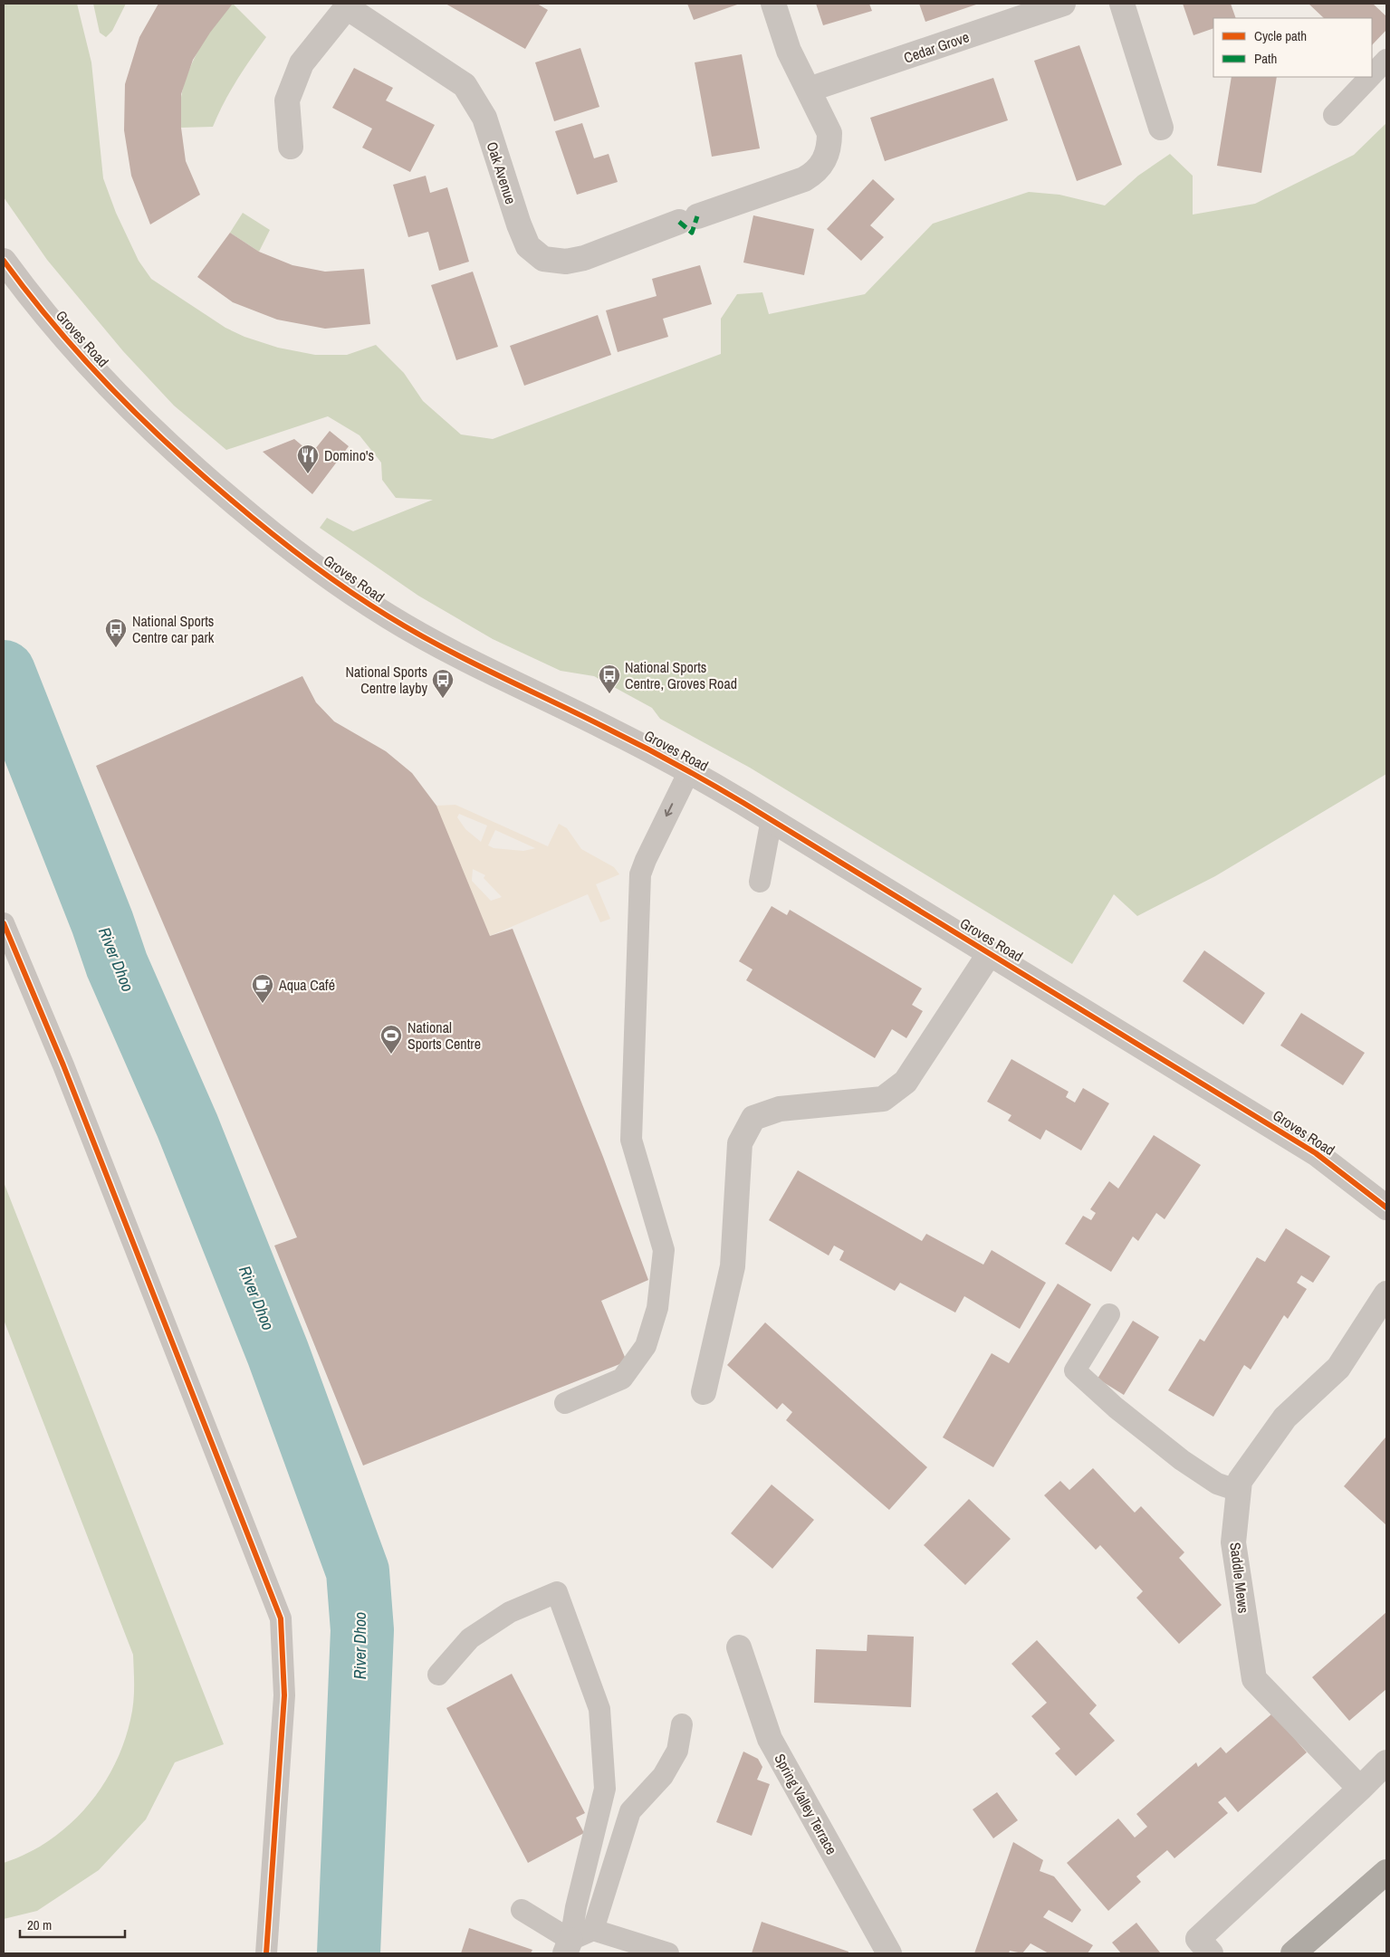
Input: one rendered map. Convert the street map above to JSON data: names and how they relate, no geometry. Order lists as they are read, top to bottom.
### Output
{
  "streets": {
    "street": [
      "Cedar Grove",
      "Oak Avenue",
      "Groves Road",
      "Saddle Mews",
      "Spring Valley Terrace"
    ]
  },
  "crossings": [
    ["Cedar Grove", "Oak Avenue"]
  ],
  "water": ["River Dhoo"],
  "places": {
    "restaurant": ["Domino's"],
    "bus stop": ["National Sports Centre car park", "National Sports Centre, Groves Road", "National Sports Centre layby"],
    "cafe": ["Aqua Café"],
    "sports": ["National Sports Centre"]
  },
  "legend": ["Cycle path", "Path"],
  "scale_bar": "20 m"
}
